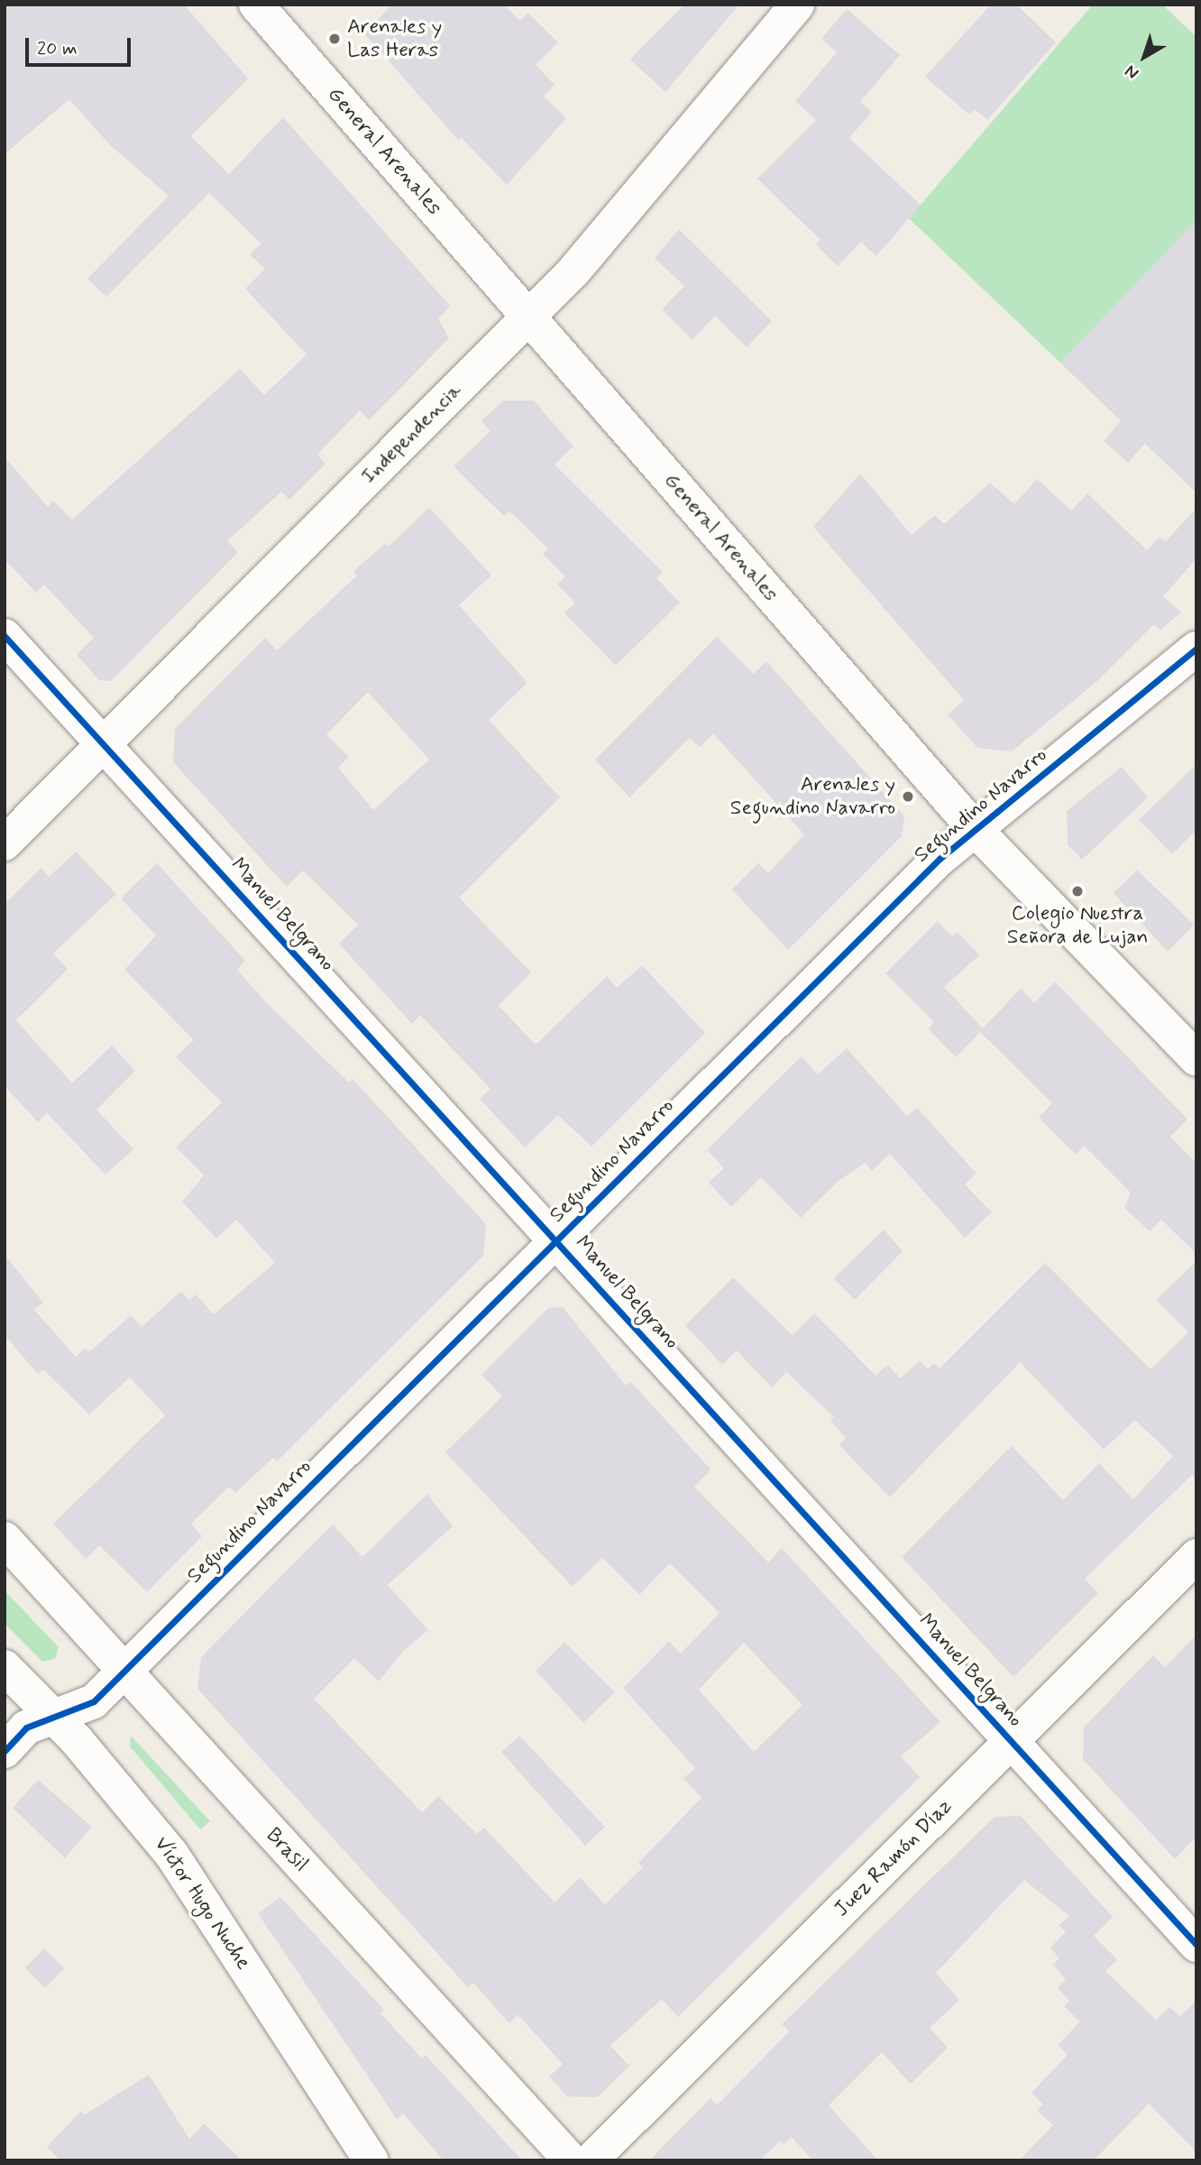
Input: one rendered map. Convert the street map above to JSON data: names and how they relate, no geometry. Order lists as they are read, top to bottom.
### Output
{
  "streets": {
    "street": [
      "General Arenales",
      "Independencia",
      "Segundino Navarro",
      "Manuel Belgrano",
      "Brasil",
      "Juez Ramón Díaz",
      "Víctor Hugo Nuche"
    ]
  },
  "crossings": [
    ["General Arenales", "Independencia"],
    ["General Arenales", "Segundino Navarro"],
    ["Independencia", "Manuel Belgrano"],
    ["Segundino Navarro", "Manuel Belgrano"],
    ["Segundino Navarro", "Brasil"],
    ["Segundino Navarro", "Víctor Hugo Nuche"],
    ["Manuel Belgrano", "Juez Ramón Díaz"]
  ],
  "places": ["Arenales y Las Heras", "Arenales y Segundino Navarro", "Colegio Nuestra Señora de Lujan"],
  "scale_bar": "20 m",
  "north": "bottom left"
}
